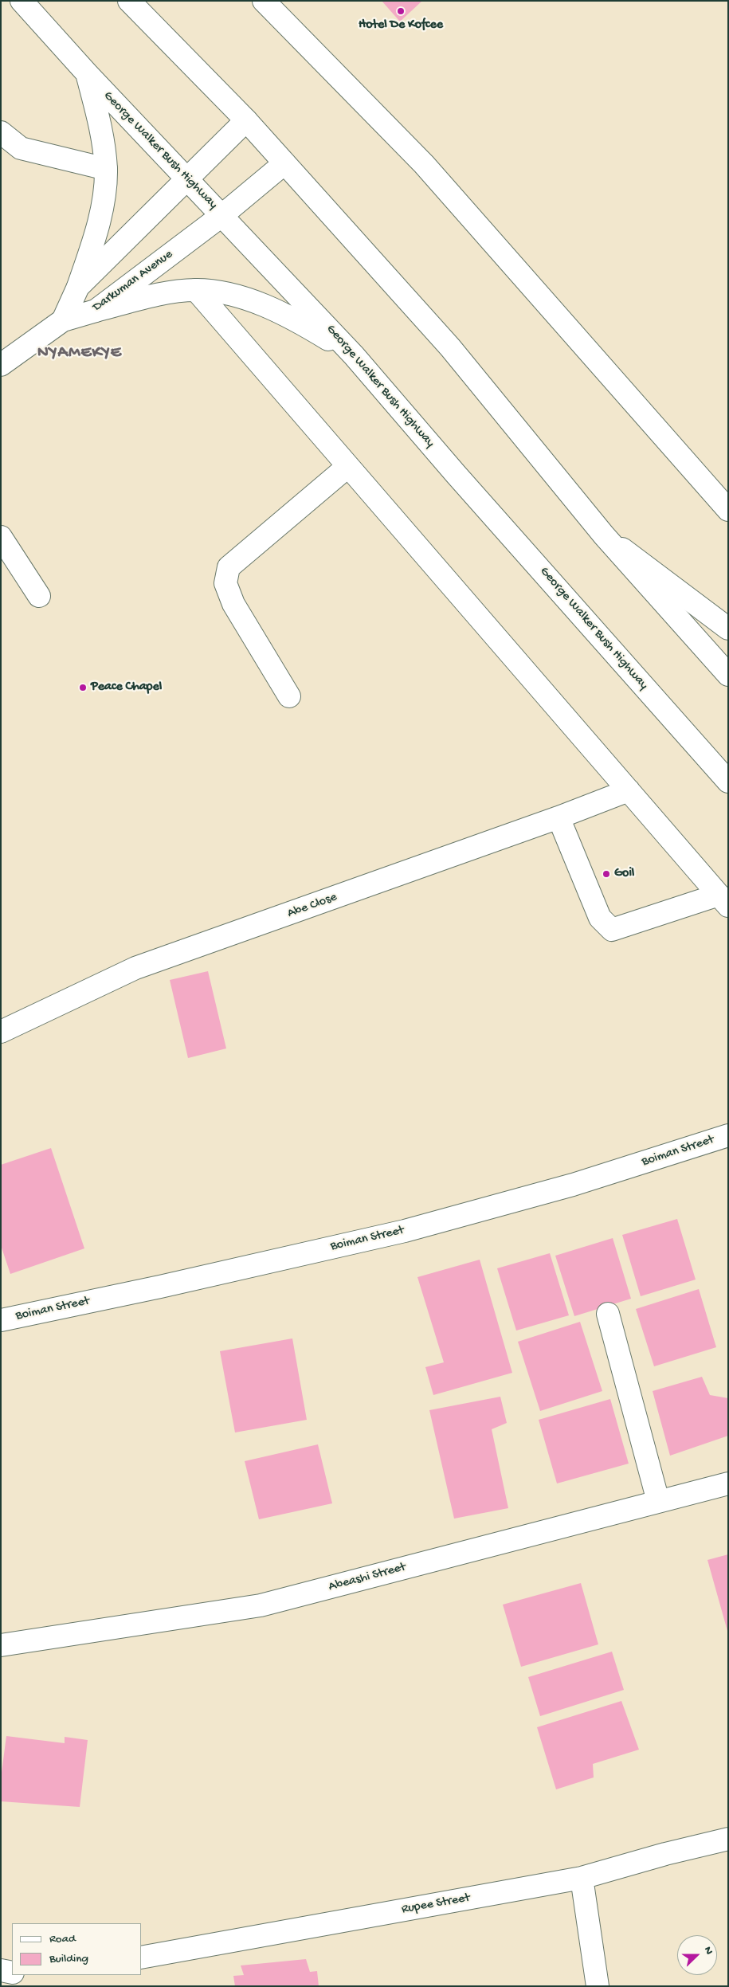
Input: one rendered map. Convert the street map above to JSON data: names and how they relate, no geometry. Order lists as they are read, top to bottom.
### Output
{
  "streets": {
    "main road": [
      "George Walker Bush Highway",
      "Darkuman Avenue",
      "Abe Close",
      "Boiman Street",
      "Abeashi Street",
      "Rupee Street"
    ]
  },
  "crossings": [
    ["George Walker Bush Highway", "Darkuman Avenue"]
  ],
  "districts": ["NYAMEKYE"],
  "places": ["Hotel De Kofcee", "Peace Chapel", "Goil"],
  "legend": ["Road", "Building"],
  "north": "right"
}
